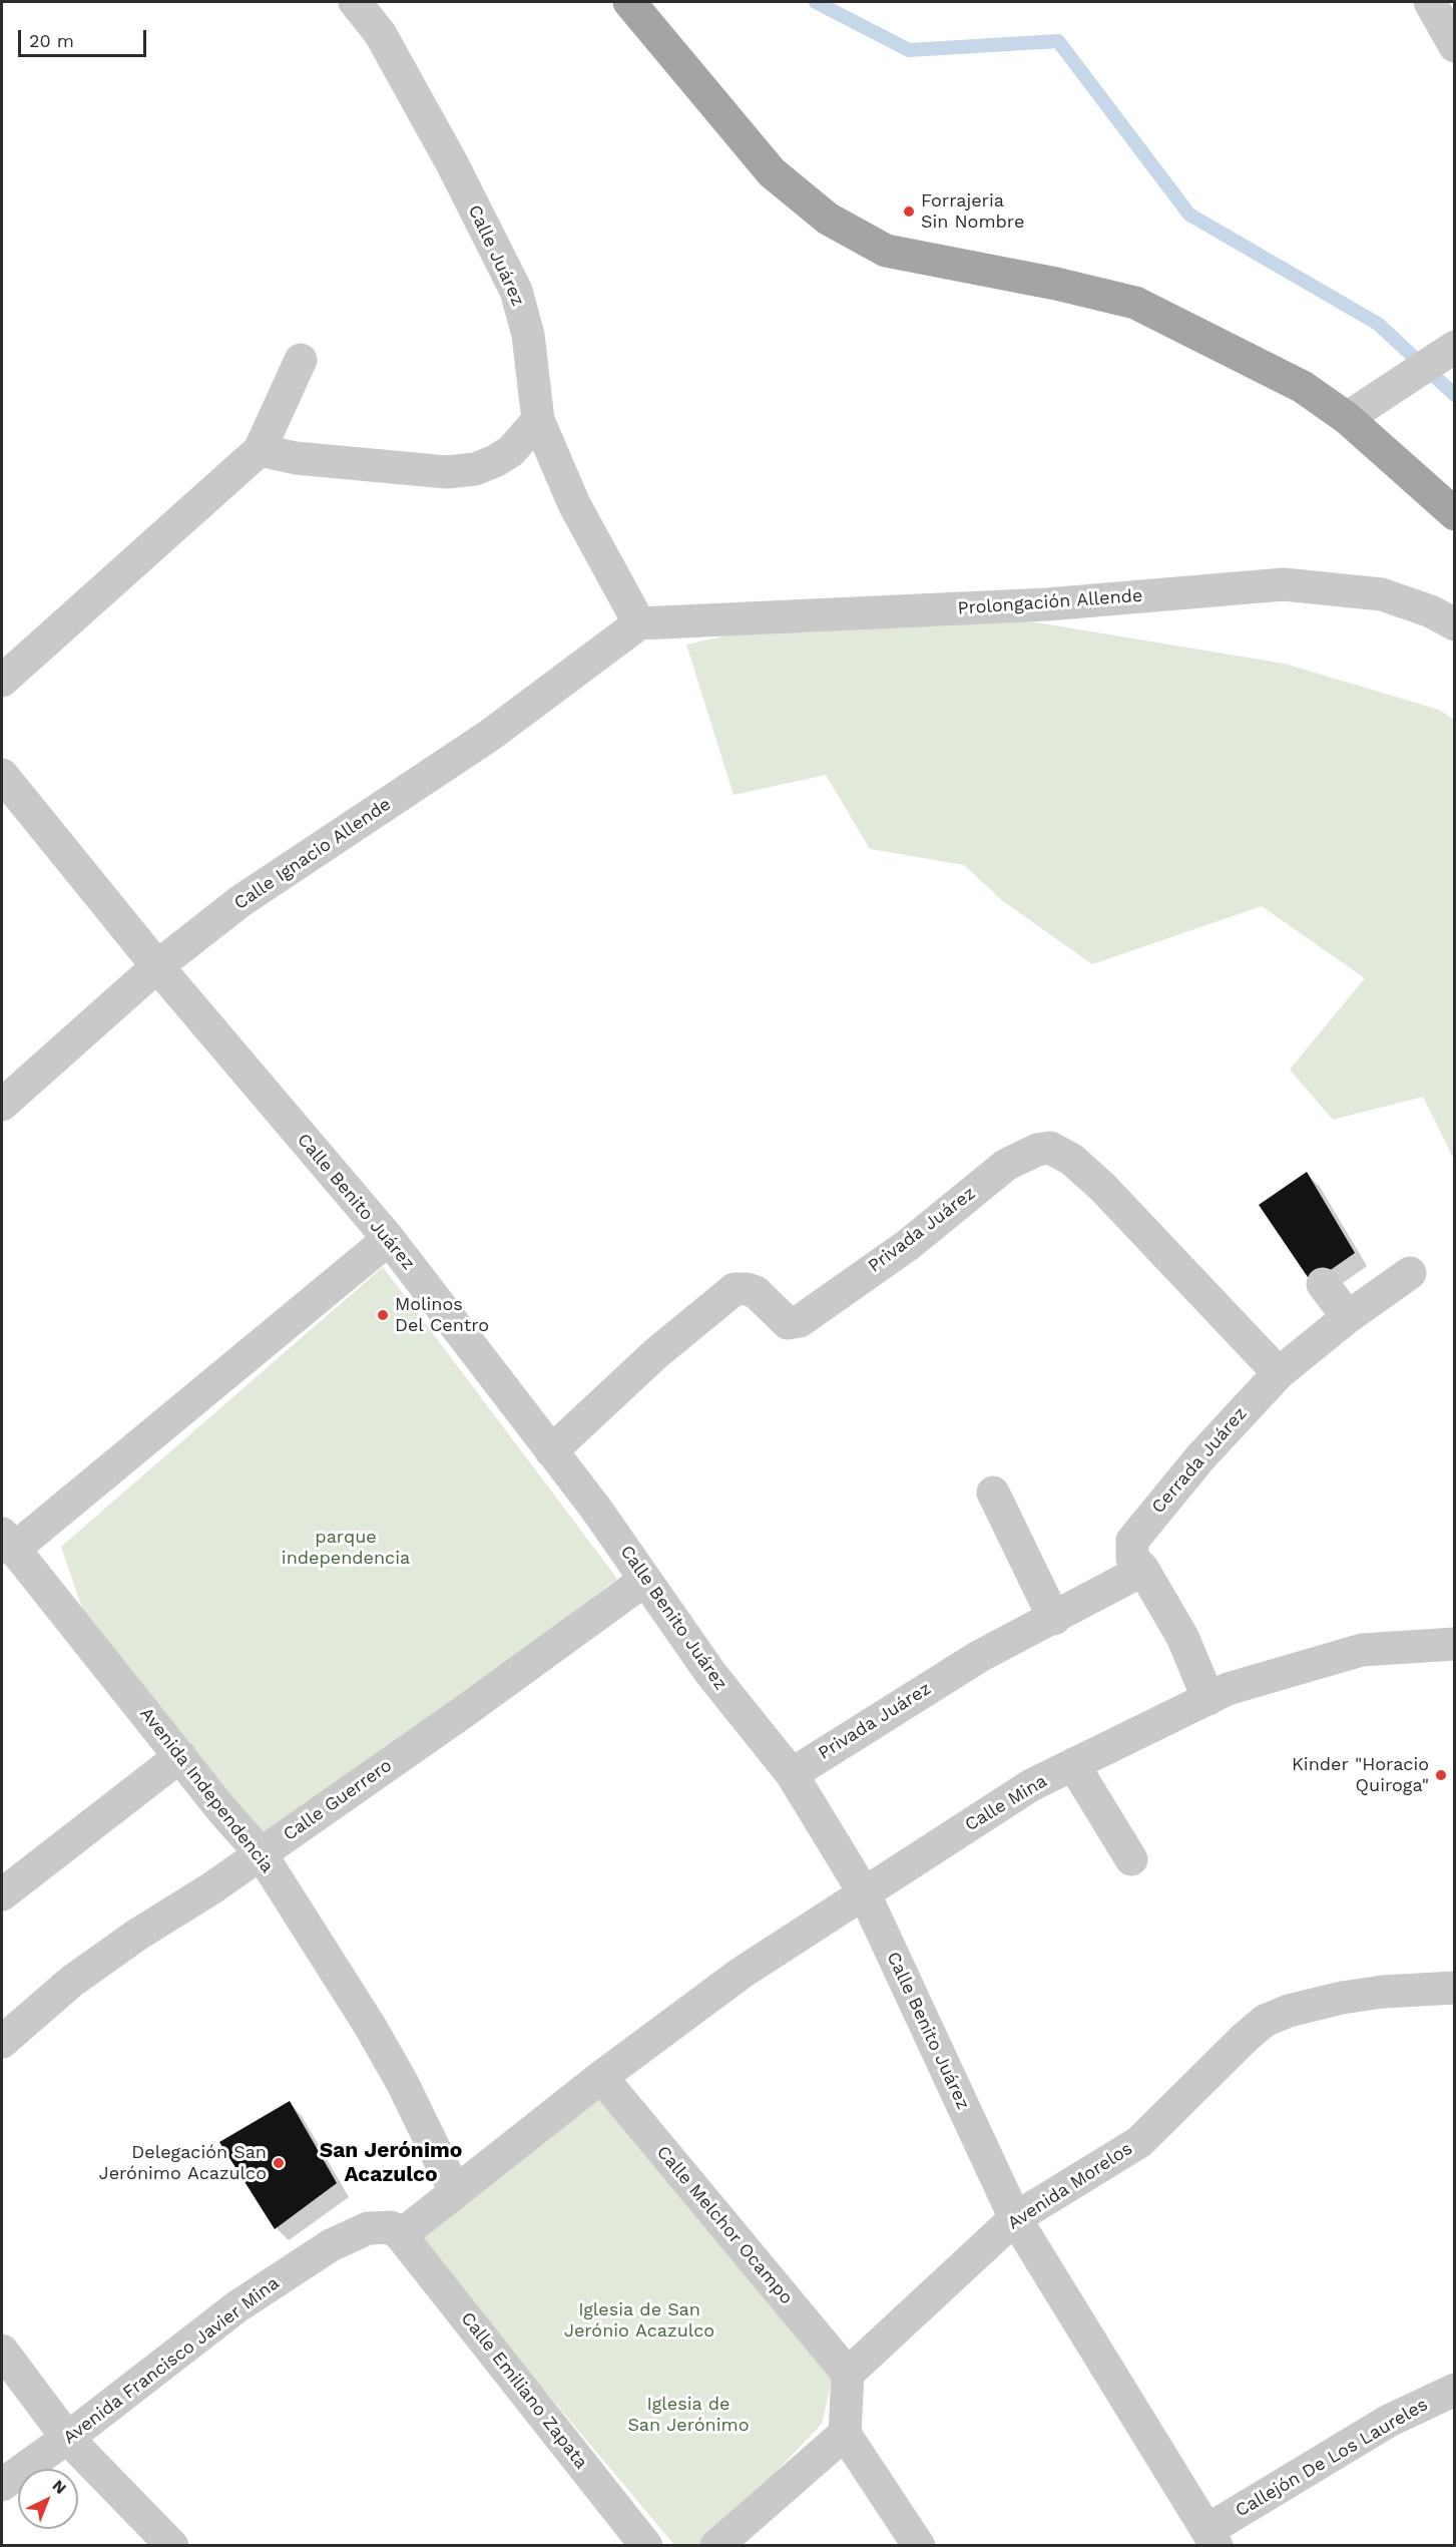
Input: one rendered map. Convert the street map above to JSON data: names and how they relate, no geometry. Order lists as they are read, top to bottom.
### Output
{
  "streets": {
    "street": [
      "Calle Juárez",
      "Prolongación Allende",
      "Calle Ignacio Allende",
      "Calle Benito Juárez",
      "Privada Juárez",
      "Cerrada Juárez",
      "Avenida Independencia",
      "Calle Guerrero",
      "Calle Mina",
      "Avenida Morelos",
      "Calle Melchor Ocampo",
      "Avenida Francisco Javier Mina",
      "Calle Emiliano Zapata",
      "Callejón De Los Laureles"
    ]
  },
  "crossings": [
    ["Calle Juárez", "Prolongación Allende"],
    ["Calle Juárez", "Calle Ignacio Allende"],
    ["Prolongación Allende", "Calle Ignacio Allende"],
    ["Calle Ignacio Allende", "Calle Benito Juárez"],
    ["Calle Benito Juárez", "Privada Juárez"],
    ["Calle Benito Juárez", "Calle Guerrero"],
    ["Calle Benito Juárez", "Calle Mina"],
    ["Calle Benito Juárez", "Avenida Morelos"],
    ["Calle Benito Juárez", "Callejón De Los Laureles"],
    ["Privada Juárez", "Cerrada Juárez"],
    ["Cerrada Juárez", "Calle Mina"],
    ["Avenida Independencia", "Calle Guerrero"],
    ["Calle Mina", "Calle Melchor Ocampo"],
    ["Avenida Morelos", "Calle Melchor Ocampo"],
    ["Avenida Francisco Javier Mina", "Calle Emiliano Zapata"]
  ],
  "districts": ["San Jerónimo Acazulco"],
  "parks": ["parque independencia", "Iglesia de San Jerónio Acazulco", "Iglesia de San Jerónimo"],
  "places": [
    "Forrajeria Sin Nombre",
    "Molinos Del Centro",
    "Kinder \"Horacio Quiroga\"",
    "Delegación San Jerónimo Acazulco"
  ],
  "scale_bar": "20 m",
  "north": "top right"
}
